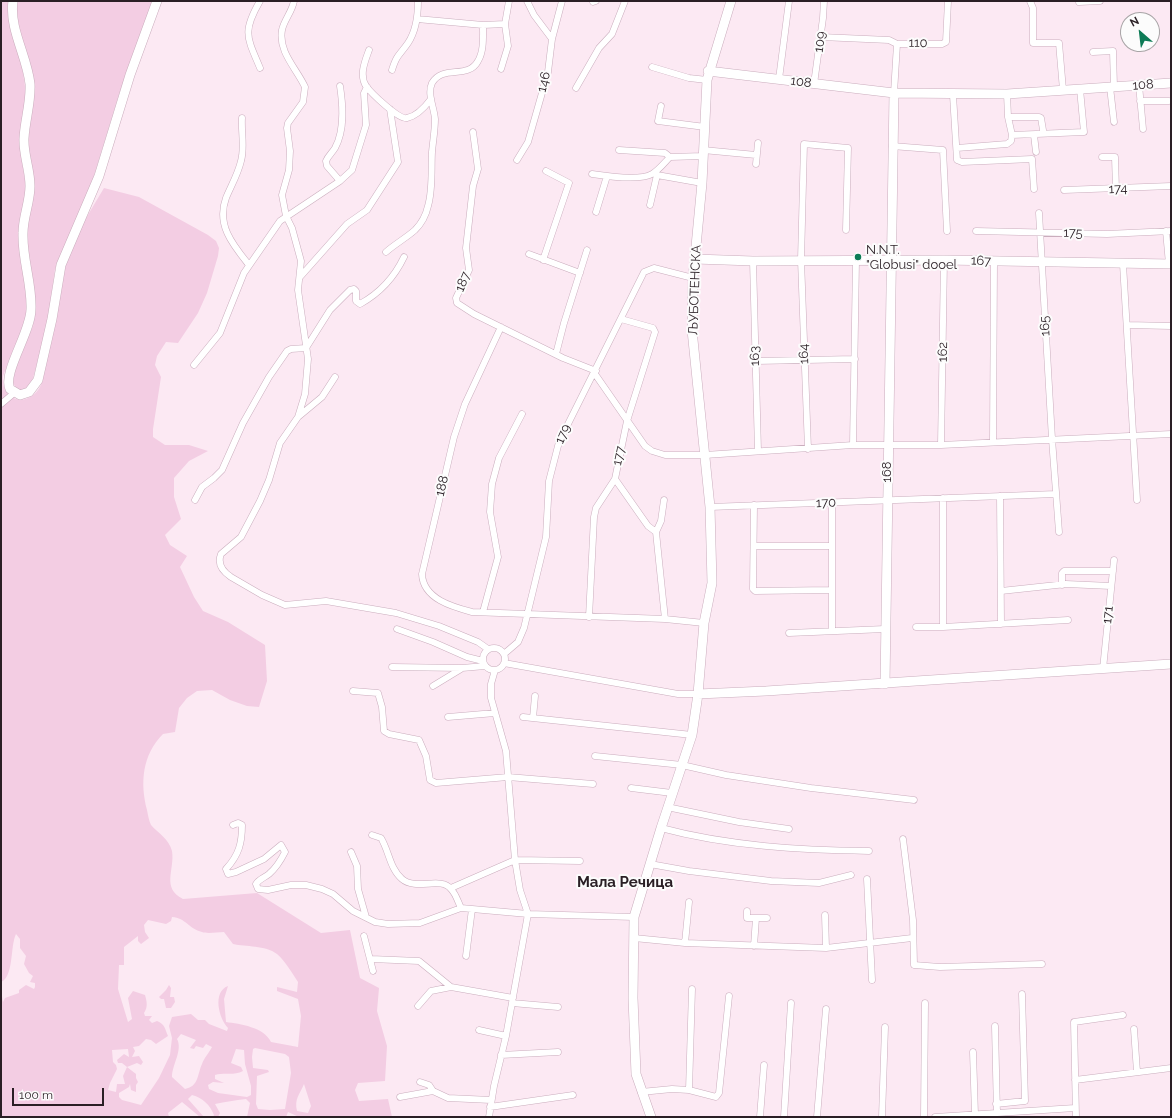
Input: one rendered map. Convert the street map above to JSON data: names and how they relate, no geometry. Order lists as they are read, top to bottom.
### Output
{
  "streets": {
    "street": [
      "109",
      "110",
      "146",
      "108",
      "174",
      "175",
      "167",
      "187",
      "ЉУБОТЕНСКА",
      "165",
      "162",
      "164",
      "163",
      "179",
      "177",
      "168",
      "188",
      "170",
      "171"
    ]
  },
  "crossings": [
    ["109", "108"],
    ["110", "108"],
    ["108", "ЉУБОТЕНСКА"],
    ["175", "165"],
    ["167", "ЉУБОТЕНСКА"],
    ["167", "165"],
    ["167", "162"],
    ["167", "164"],
    ["167", "163"],
    ["167", "168"],
    ["187", "179"],
    ["187", "188"],
    ["ЉУБОТЕНСКА", "179"],
    ["ЉУБОТЕНСКА", "188"],
    ["ЉУБОТЕНСКА", "170"],
    ["165", "170"],
    ["179", "177"],
    ["179", "188"],
    ["177", "188"],
    ["168", "170"]
  ],
  "districts": ["Мала Речица"],
  "places": ["N.N.T. \"Globusi\" dooel"],
  "scale_bar": "100 m",
  "north": "top left"
}
